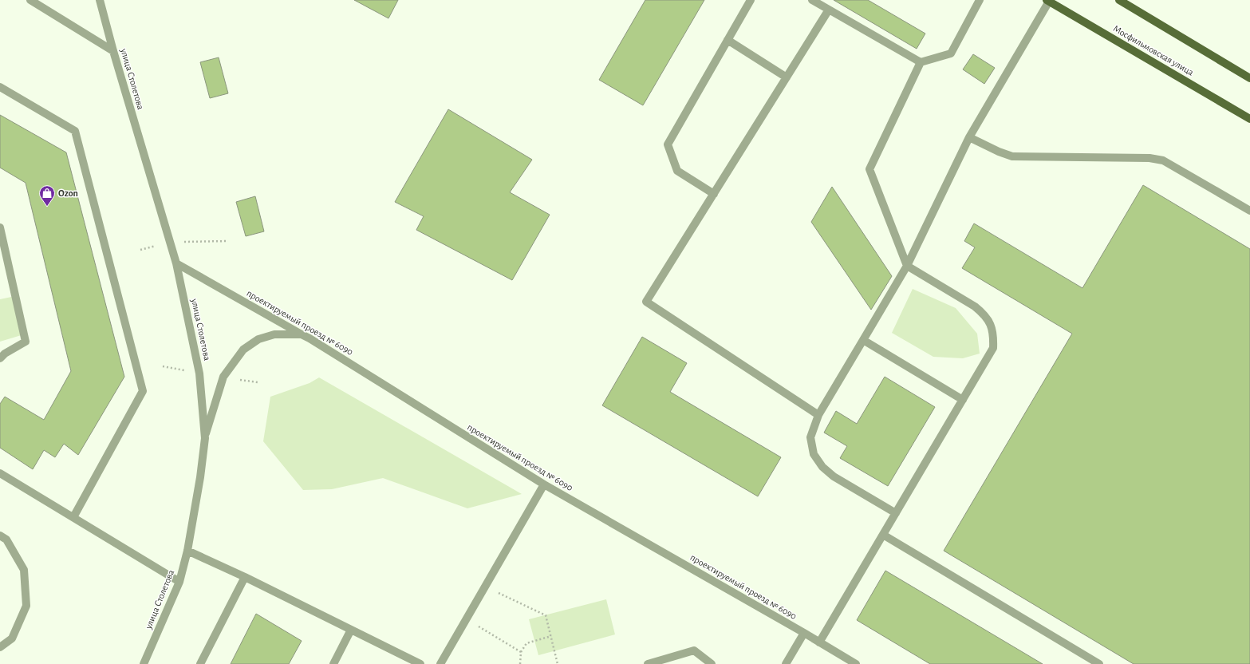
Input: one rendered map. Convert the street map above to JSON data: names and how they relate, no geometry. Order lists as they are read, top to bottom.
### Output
{
  "streets": {
    "main road": ["Мосфильмовская улица"],
    "street": ["улица Столетова", "проектируемый проезд № 6090"]
  },
  "crossings": [
    ["улица Столетова", "проектируемый проезд № 6090"]
  ],
  "places": {
    "shop": ["Ozon"]
  }
}
